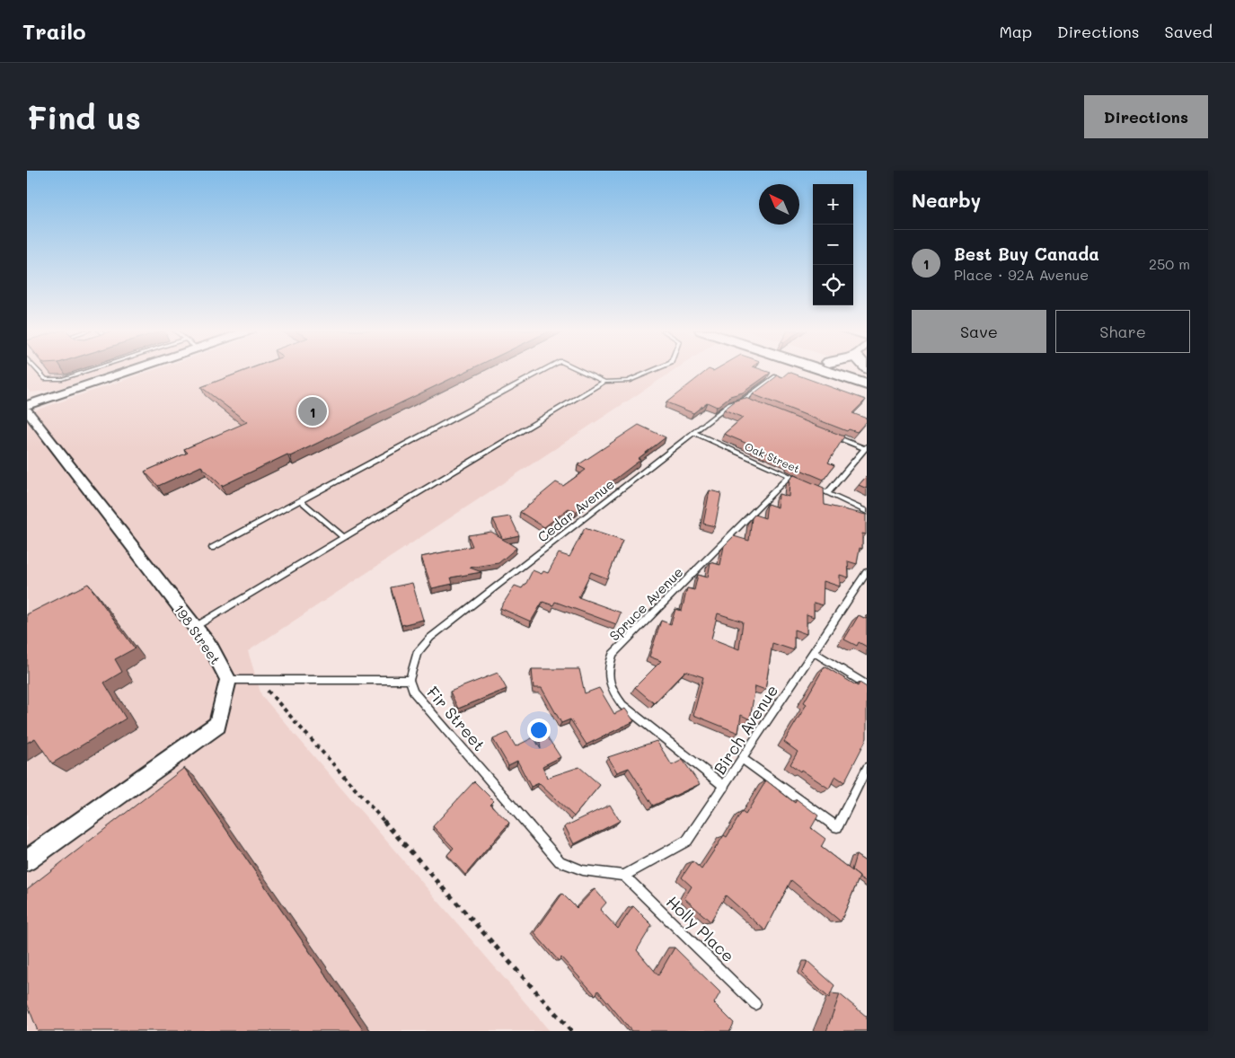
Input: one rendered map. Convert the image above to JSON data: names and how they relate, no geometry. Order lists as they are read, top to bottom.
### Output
{
  "streets": {
    "street": ["198 Street"],
    "lane": [
      "Oak Street",
      "Cedar Avenue",
      "Spruce Avenue",
      "Fir Street",
      "Birch Avenue",
      "Holly Place"
    ]
  },
  "crossings": [
    ["Oak Street", "Cedar Avenue"],
    ["Oak Street", "Spruce Avenue"],
    ["Cedar Avenue", "Fir Street"],
    ["Spruce Avenue", "Birch Avenue"],
    ["Fir Street", "Birch Avenue"],
    ["Fir Street", "Holly Place"],
    ["Birch Avenue", "Holly Place"]
  ],
  "north": "top left",
  "page": {
    "header": "Trailo",
    "nav": ["Map", "Directions", "Saved"],
    "buttons": [
      "Directions",
      ["Save", "Share"]
    ],
    "title": "Find us",
    "heading": "Nearby",
    "map_buttons": ["+", "−"],
    "list": [
      {
        "mark": "1",
        "name": "Best Buy Canada",
        "note": "Place · 92A Avenue",
        "value": "250 m"
      }
    ],
    "pins": "1"
  }
}
